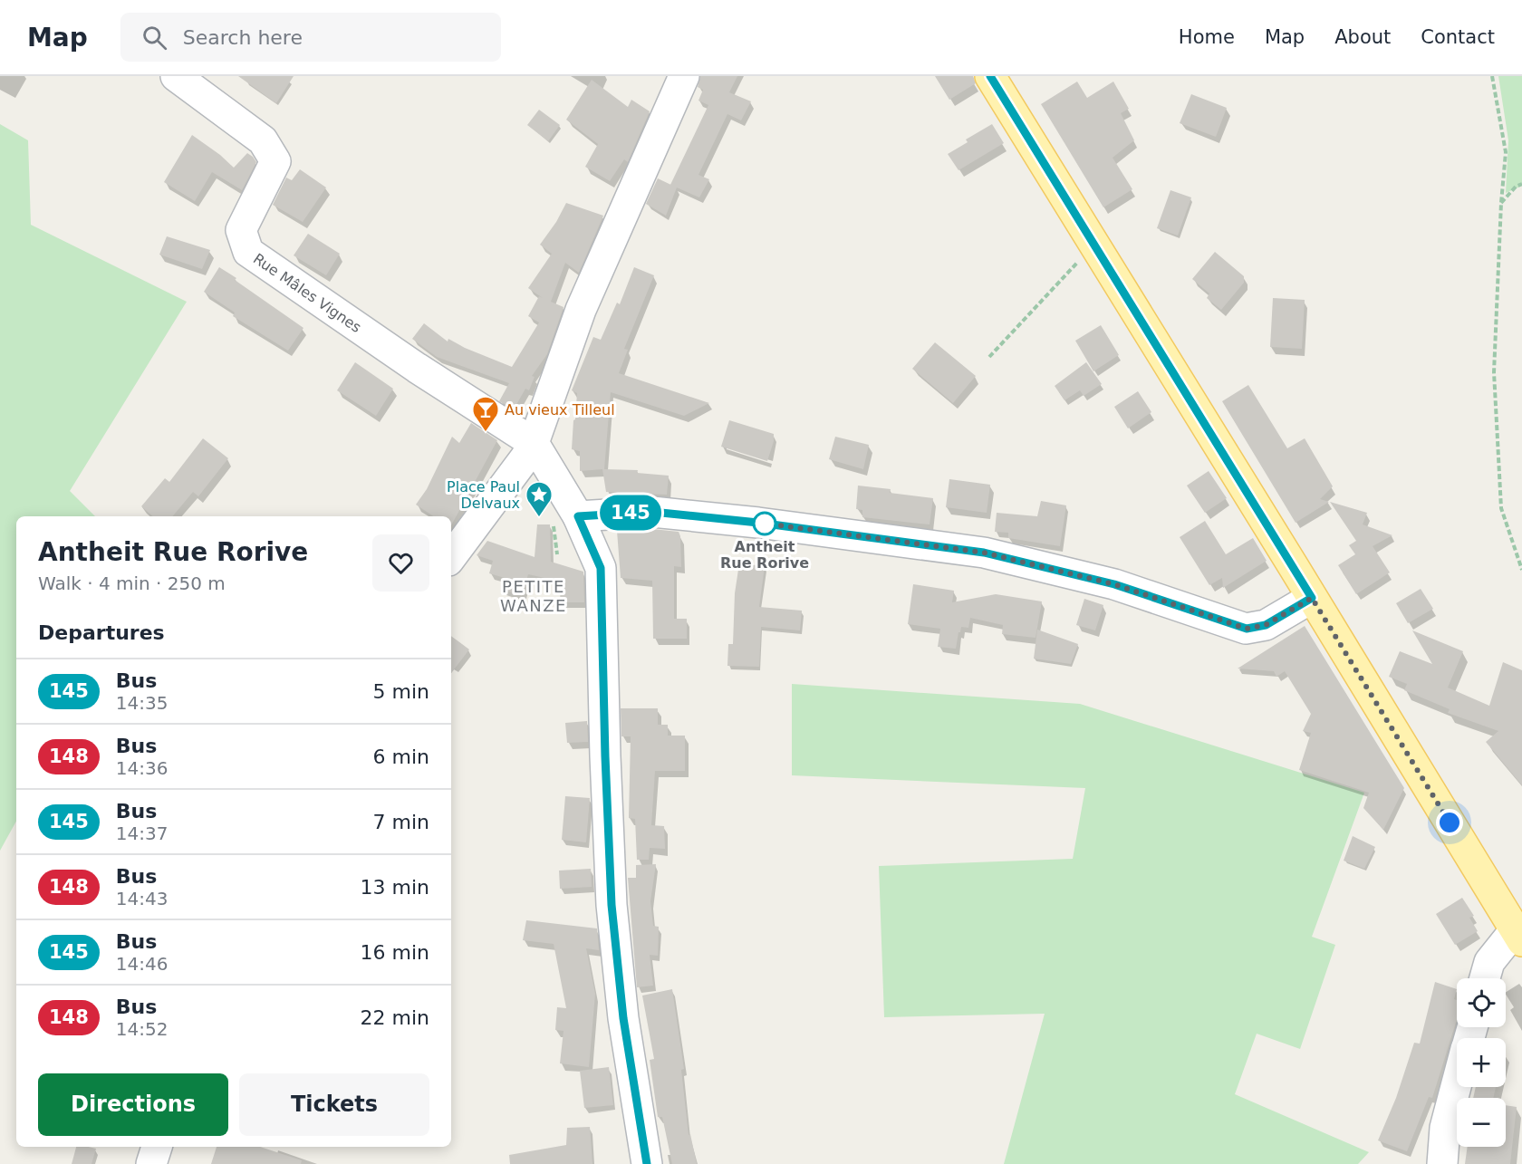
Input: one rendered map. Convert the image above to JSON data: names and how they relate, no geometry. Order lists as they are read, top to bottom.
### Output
{
  "streets": {
    "street": ["Rue Mâles Vignes"]
  },
  "districts": ["PETITE WANZE"],
  "places": {
    "bar": ["Au vieux Tilleul"],
    "place": ["Place Paul Delvaux"],
    "other": ["Antheit Rue Rorive"]
  },
  "lines": ["bus line 145"],
  "page": {
    "header": "Map",
    "search": "Search here",
    "nav": [
      "Home",
      "Map",
      "About",
      "Contact"
    ],
    "on_map": "145",
    "heading": [
      ["Antheit Rue Rorive", "Walk · 4 min · 250 m"],
      "Departures"
    ],
    "list": [
      {
        "mark": "145",
        "name": "Bus",
        "note": "14:35",
        "value": "5 min"
      },
      {
        "mark": "148",
        "name": "Bus",
        "note": "14:36",
        "value": "6 min"
      },
      {
        "mark": "145",
        "name": "Bus",
        "note": "14:37",
        "value": "7 min"
      },
      {
        "mark": "148",
        "name": "Bus",
        "note": "14:43",
        "value": "13 min"
      },
      {
        "mark": "145",
        "name": "Bus",
        "note": "14:46",
        "value": "16 min"
      },
      {
        "mark": "148",
        "name": "Bus",
        "note": "14:52",
        "value": "22 min"
      }
    ],
    "map_buttons": ["+", "−"],
    "buttons": ["Directions", "Tickets"]
  }
}
